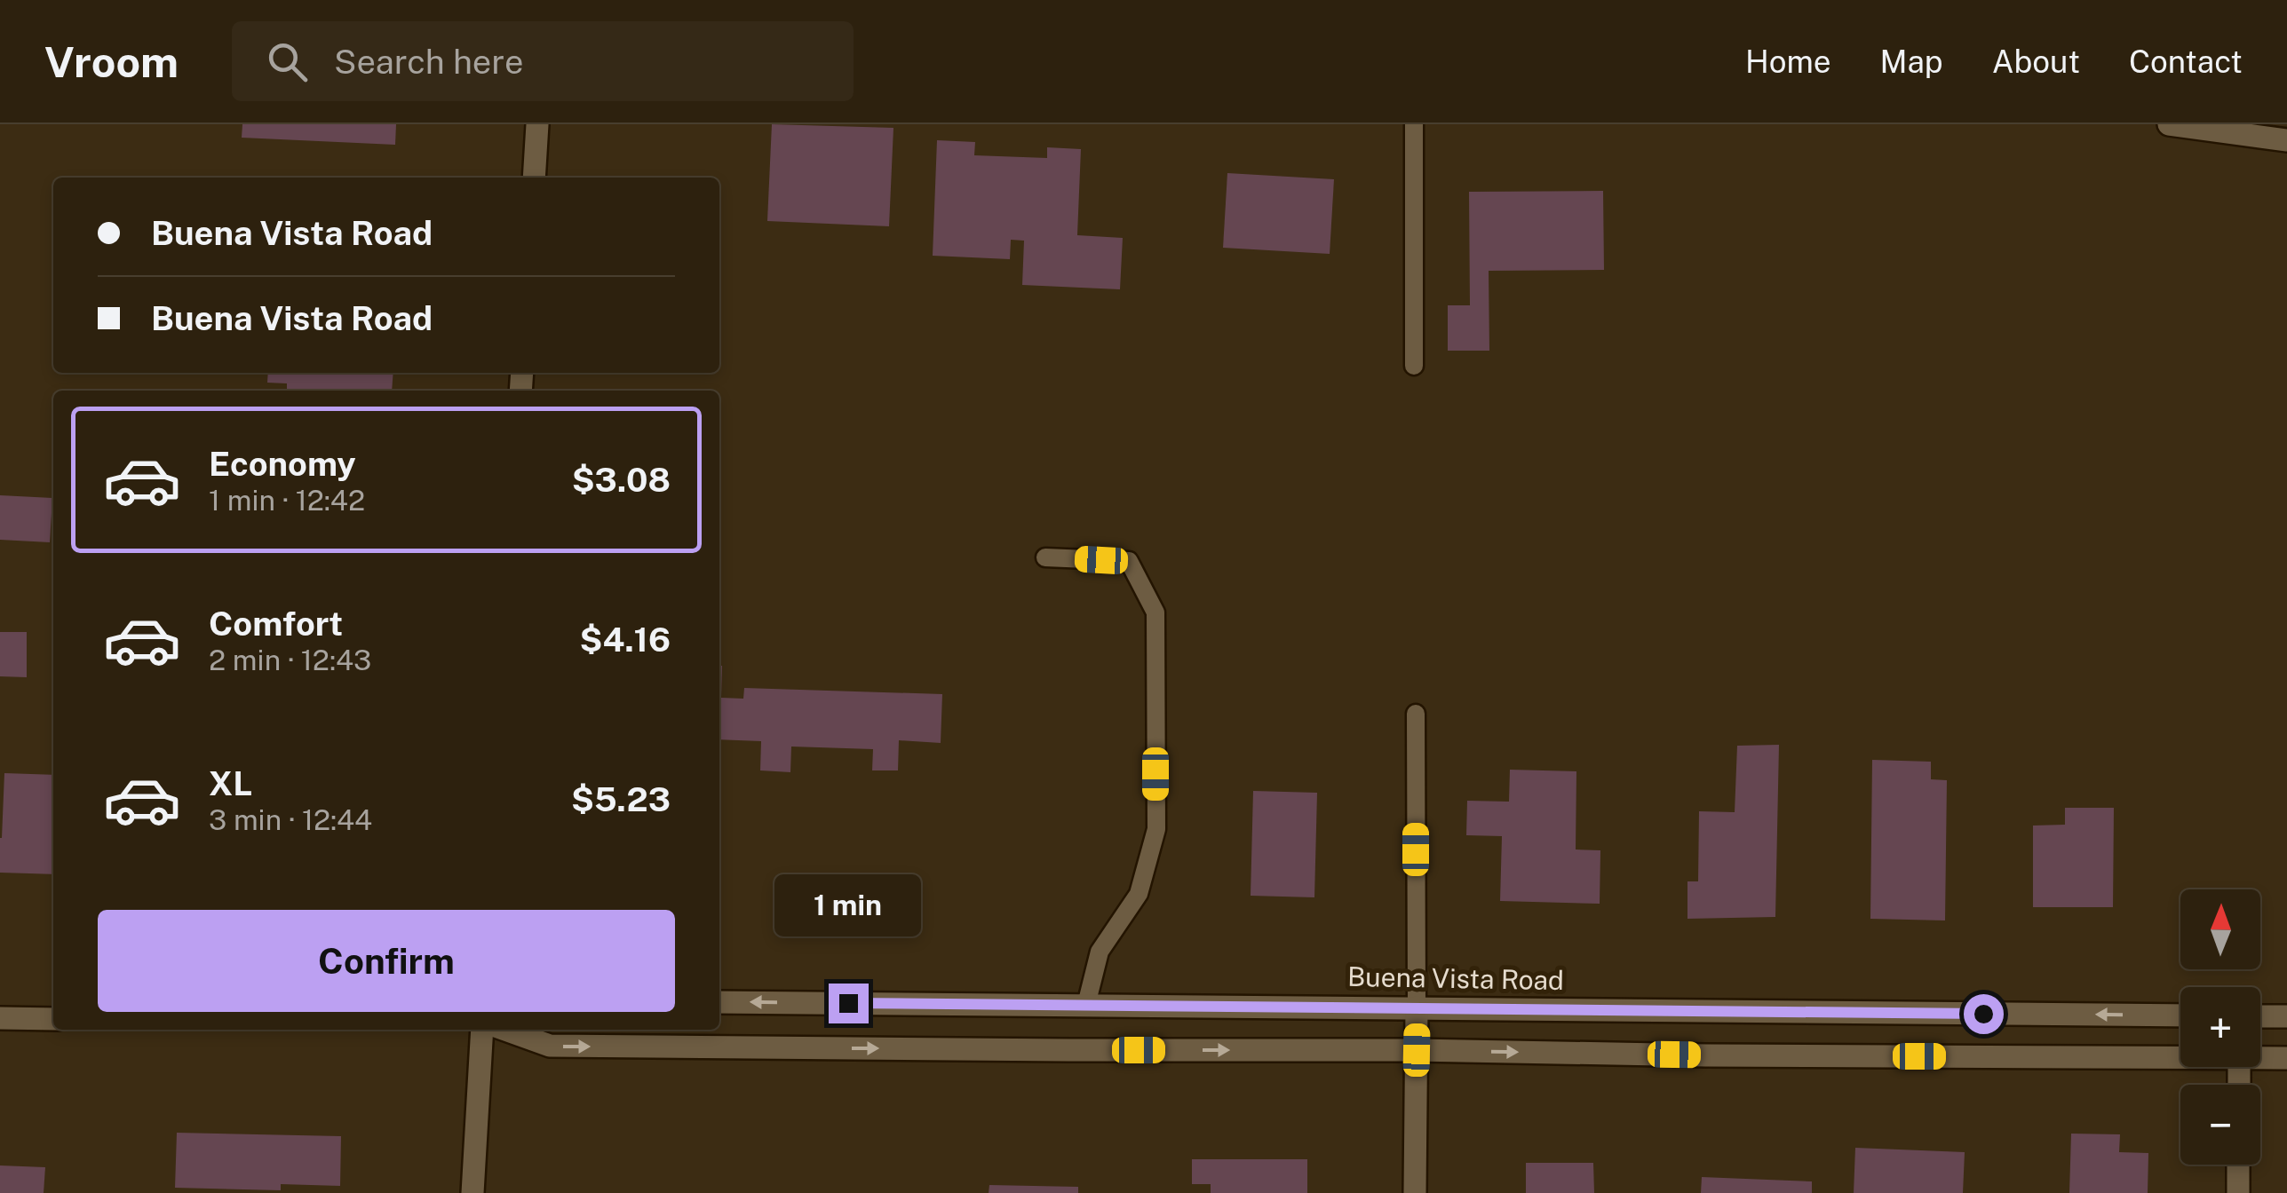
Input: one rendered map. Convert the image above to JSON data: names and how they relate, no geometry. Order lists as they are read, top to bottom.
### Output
{
  "streets": {
    "street": ["Buena Vista Road"]
  },
  "north": "top",
  "page": {
    "header": "Vroom",
    "search": "Search here",
    "nav": [
      "Home",
      "Map",
      "About",
      "Contact"
    ],
    "banner": ["Buena Vista Road", "Buena Vista Road"],
    "list": [
      {
        "name": "Economy",
        "note": "1 min · 12:42",
        "value": "$3.08"
      },
      {
        "name": "Comfort",
        "note": "2 min · 12:43",
        "value": "$4.16"
      },
      {
        "name": "XL",
        "note": "3 min · 12:44",
        "value": "$5.23"
      }
    ],
    "bubble": "1 min",
    "map_buttons": ["+", "−"],
    "buttons": "Confirm"
  }
}
